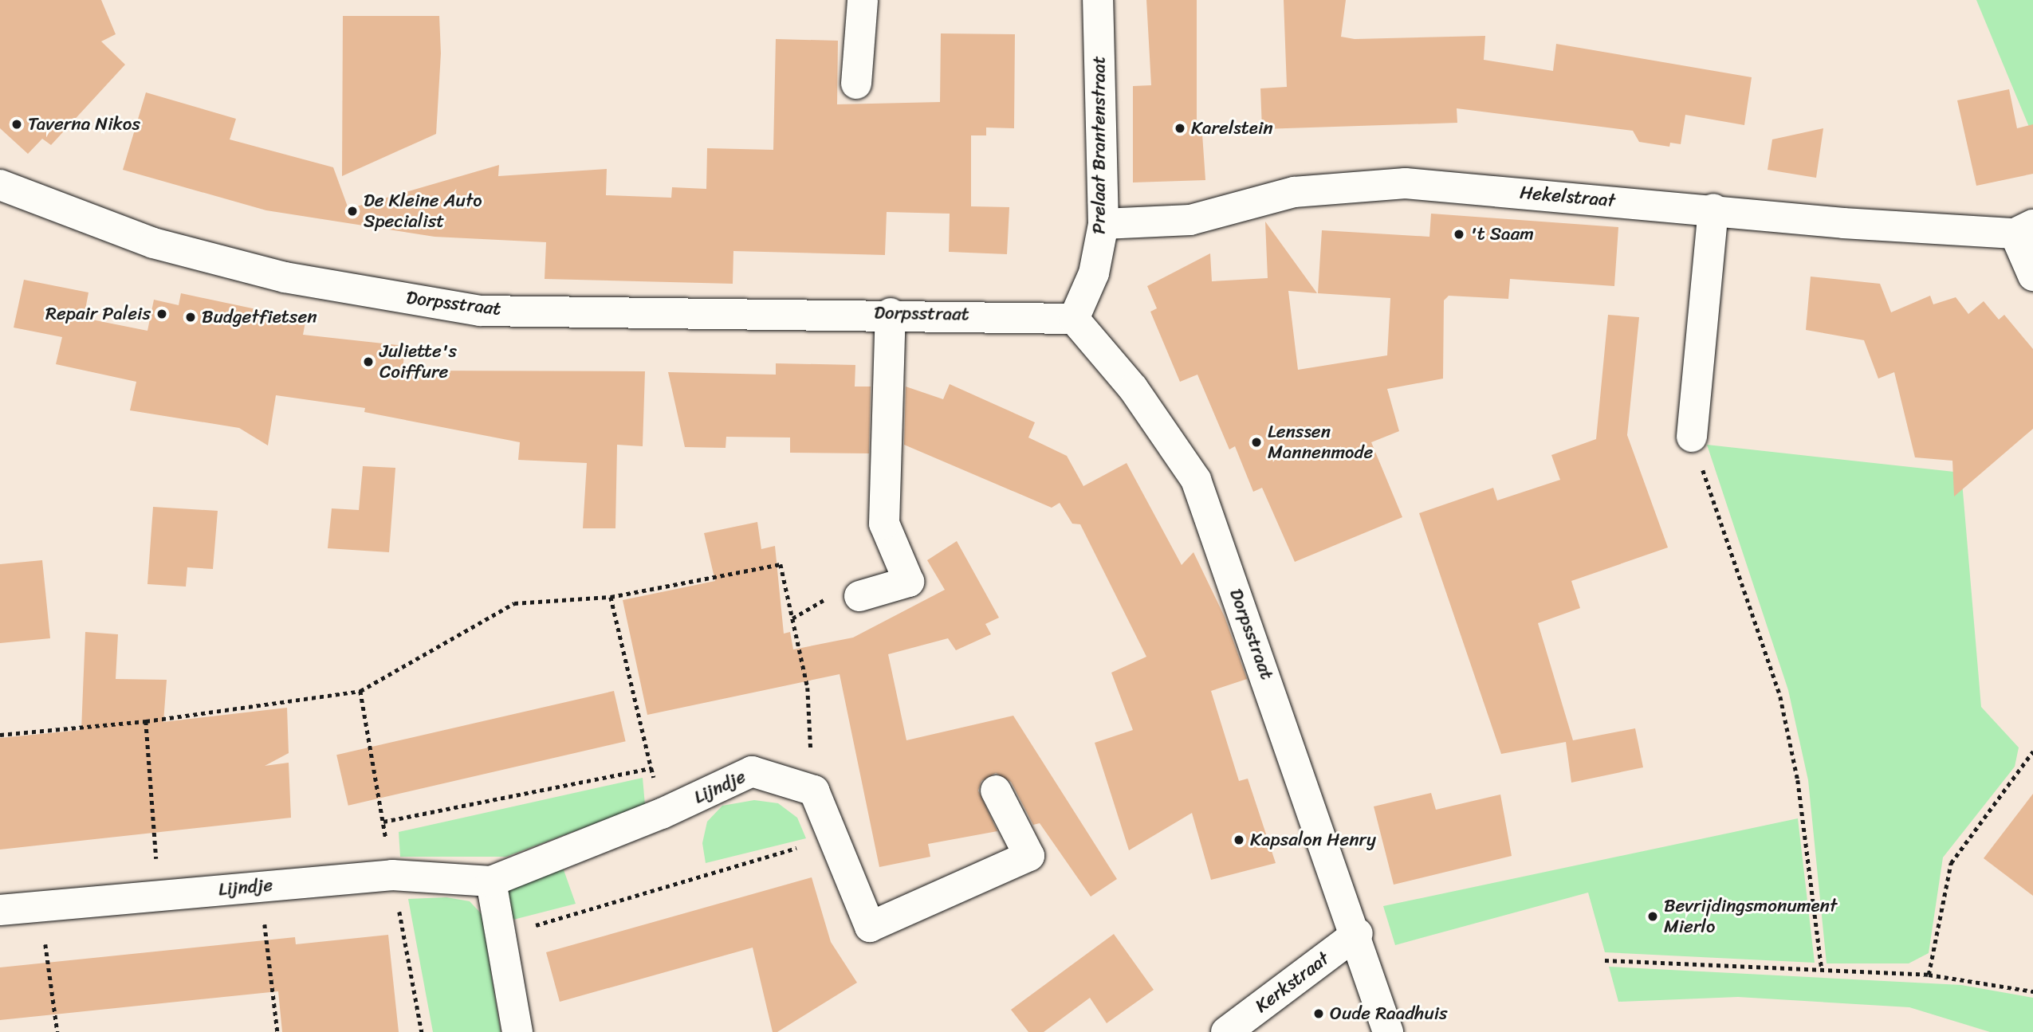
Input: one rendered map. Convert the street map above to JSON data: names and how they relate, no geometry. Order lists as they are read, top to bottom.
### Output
{
  "streets": {
    "street": [
      "Prelaat Brantenstraat",
      "Hekelstraat",
      "Dorpsstraat",
      "Lijndje",
      "Kerkstraat"
    ]
  },
  "crossings": [
    ["Prelaat Brantenstraat", "Hekelstraat"],
    ["Prelaat Brantenstraat", "Dorpsstraat"],
    ["Dorpsstraat", "Kerkstraat"]
  ],
  "places": [
    "Taverna Nikos",
    "Karelstein",
    "De Kleine Auto Specialist",
    "'t Saam",
    "Repair Paleis",
    "Budgetfietsen",
    "Juliette's Coiffure",
    "Lenssen Mannenmode",
    "Kapsalon Henry",
    "Bevrijdingsmonument Mierlo",
    "Oude Raadhuis"
  ]
}
